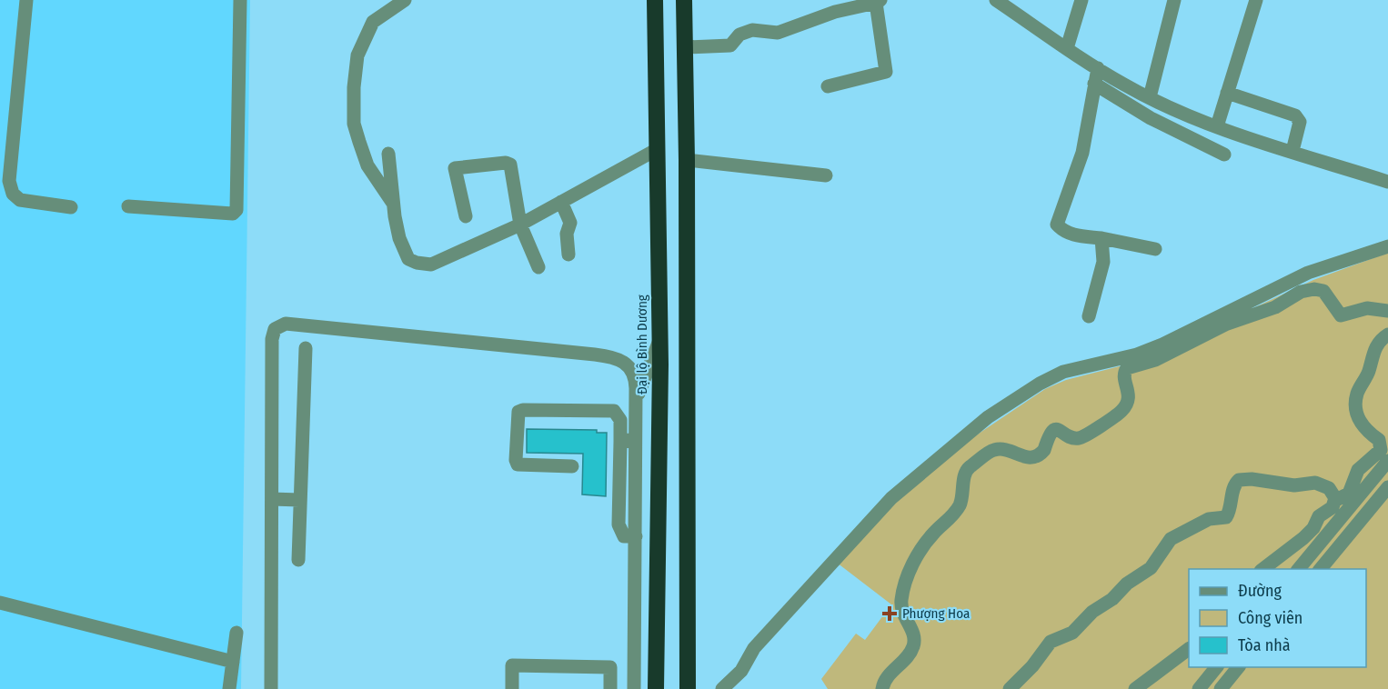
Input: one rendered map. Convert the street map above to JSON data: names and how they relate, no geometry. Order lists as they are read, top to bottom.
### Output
{
  "streets": {
    "highway": ["Đại lộ Bình Dương"]
  },
  "places": {
    "health": ["Phượng Hoa"]
  },
  "legend": ["Đường", "Công viên", "Tòa nhà"]
}
